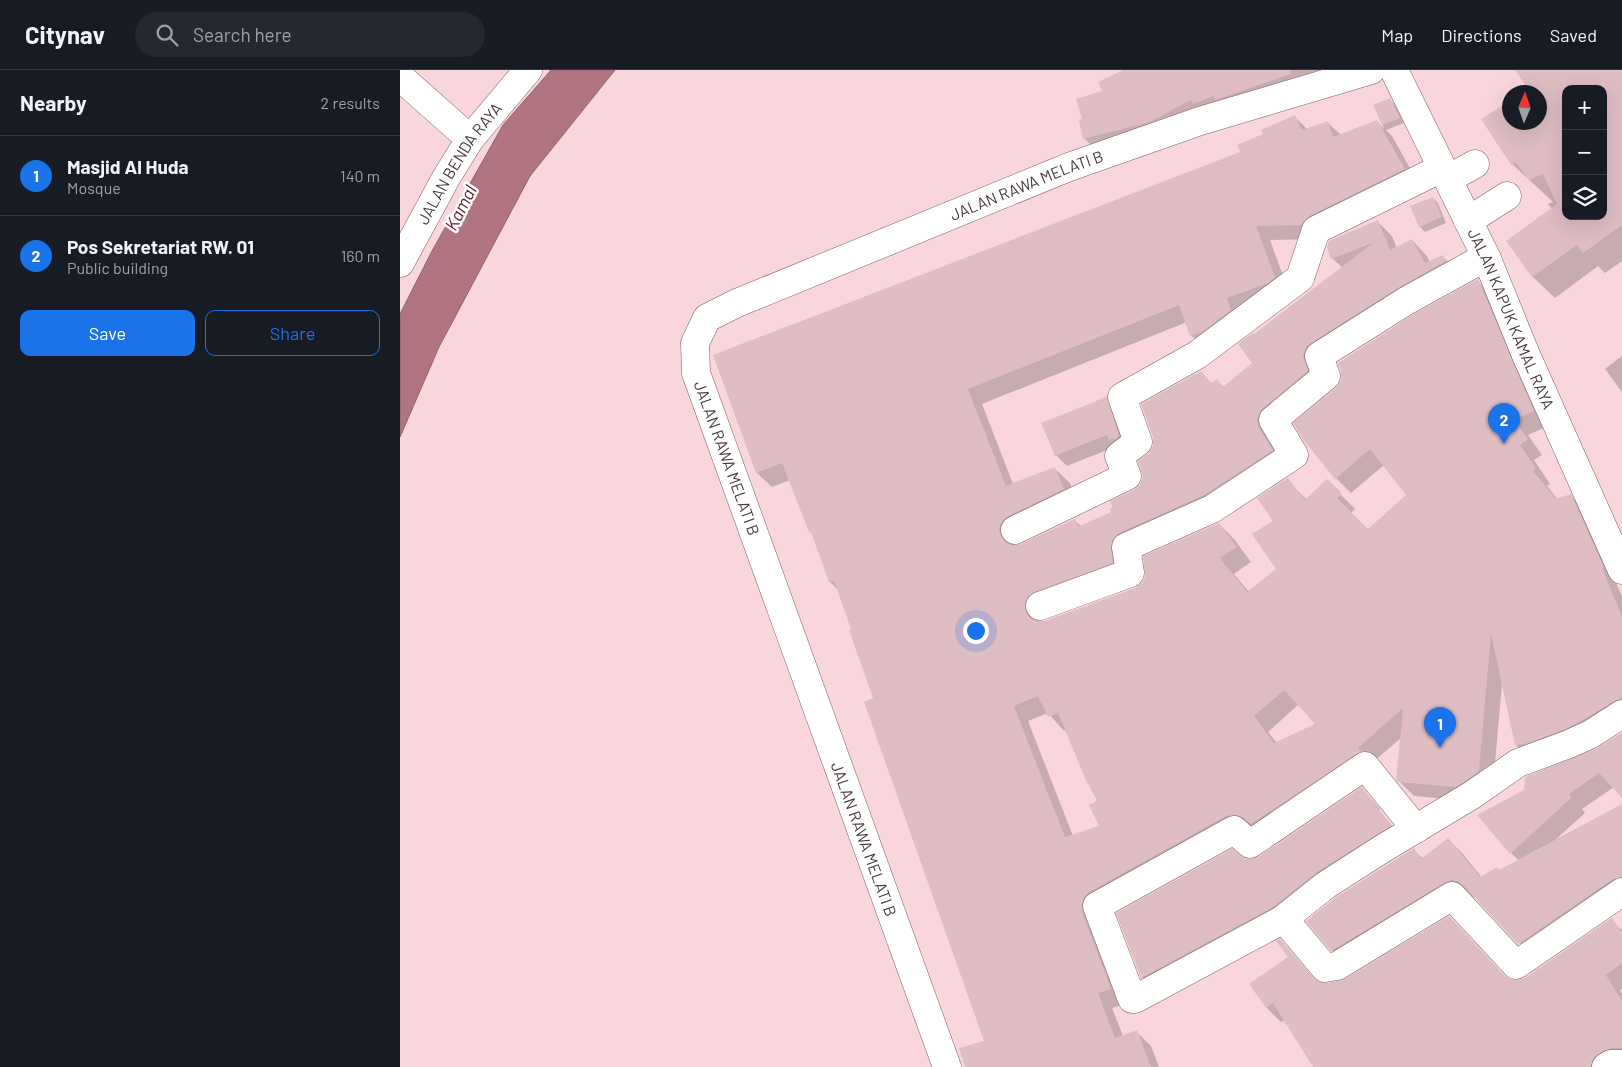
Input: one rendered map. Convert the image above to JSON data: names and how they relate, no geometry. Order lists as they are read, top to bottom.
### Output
{
  "streets": {
    "street": ["JALAN BENDA RAYA", "JALAN RAWA MELATI B", "JALAN KAPUK KAMAL RAYA"]
  },
  "water": ["Kamal"],
  "north": "top",
  "page": {
    "header": "Citynav",
    "search": "Search here",
    "nav": ["Map", "Directions", "Saved"],
    "heading": ["Nearby", "2 results"],
    "map_buttons": ["+", "−"],
    "list": [
      {
        "mark": "1",
        "name": "Masjid Al Huda",
        "note": "Mosque",
        "value": "140 m"
      },
      {
        "mark": "2",
        "name": "Pos Sekretariat RW. 01",
        "note": "Public building",
        "value": "160 m"
      }
    ],
    "buttons": ["Save", "Share"],
    "pins": ["2", "1"]
  }
}
